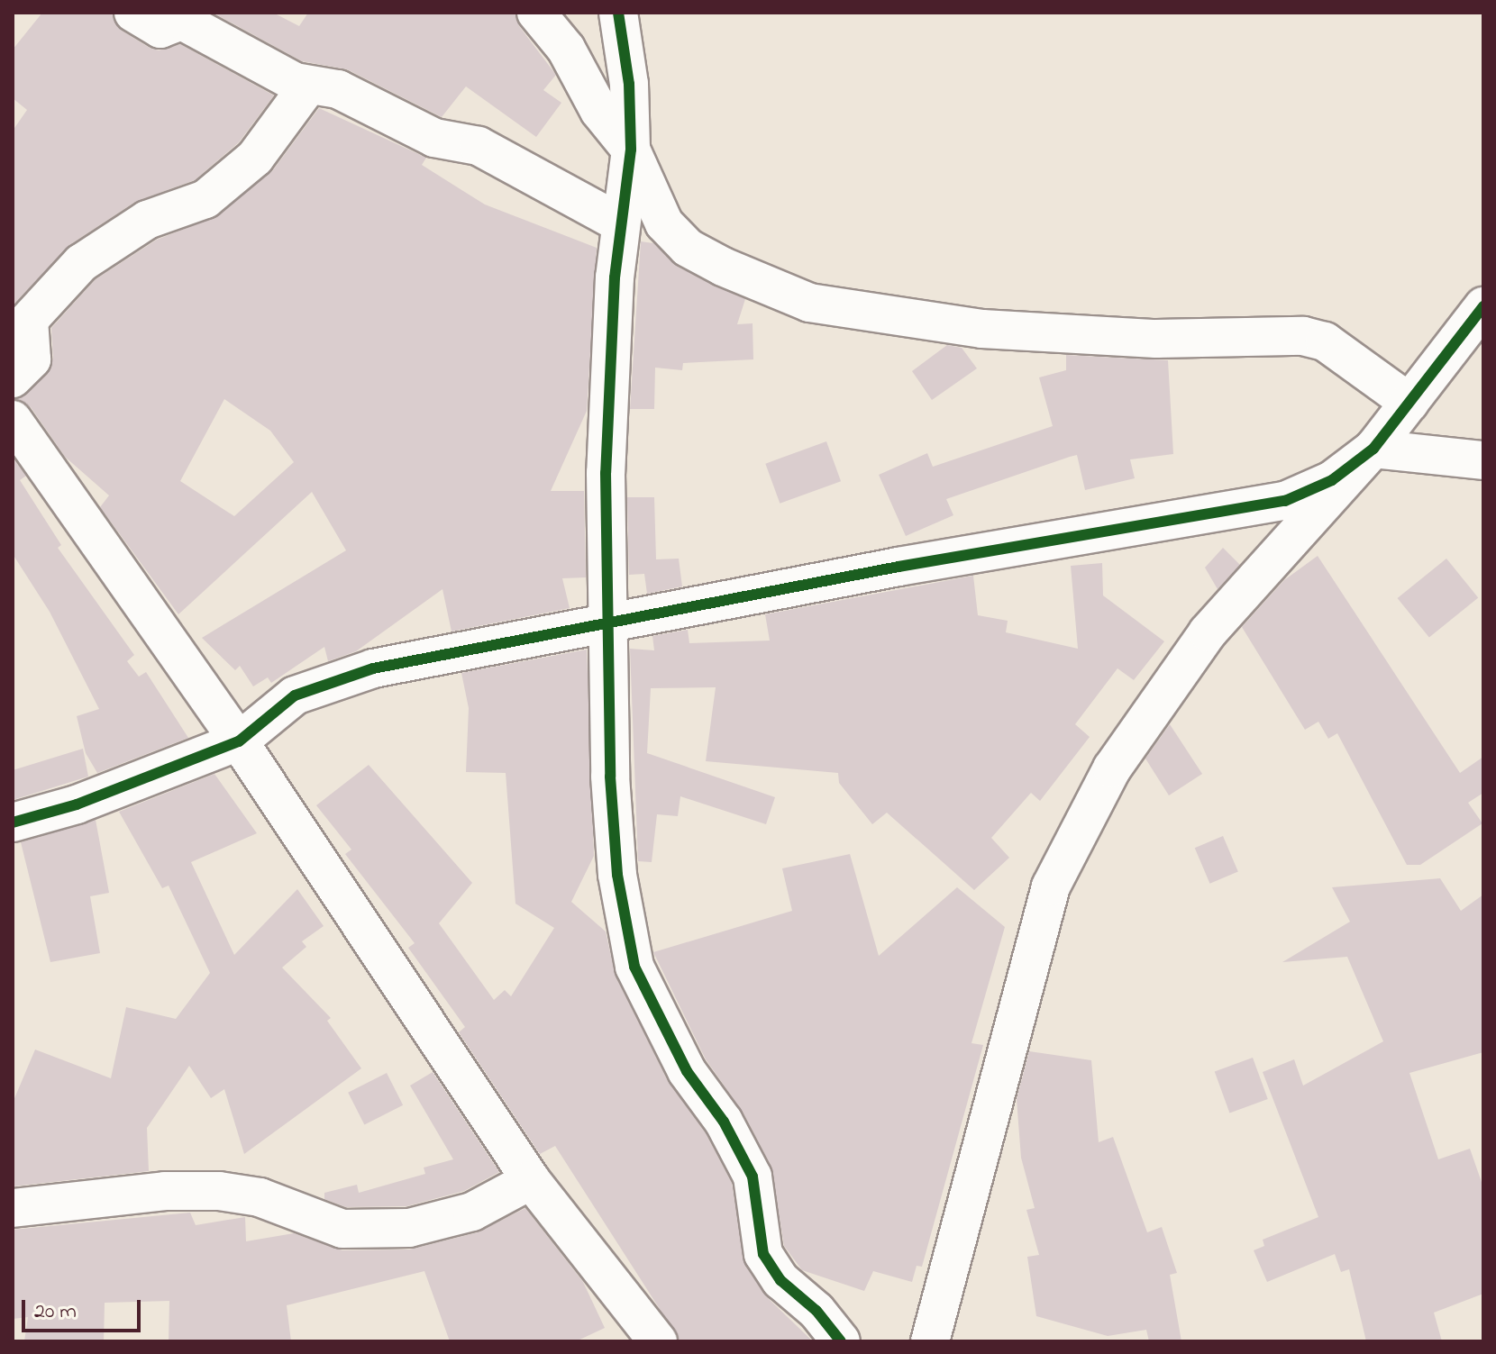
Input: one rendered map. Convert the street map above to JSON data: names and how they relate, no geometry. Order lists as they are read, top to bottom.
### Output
{
  "scale_bar": "20 m"
}
